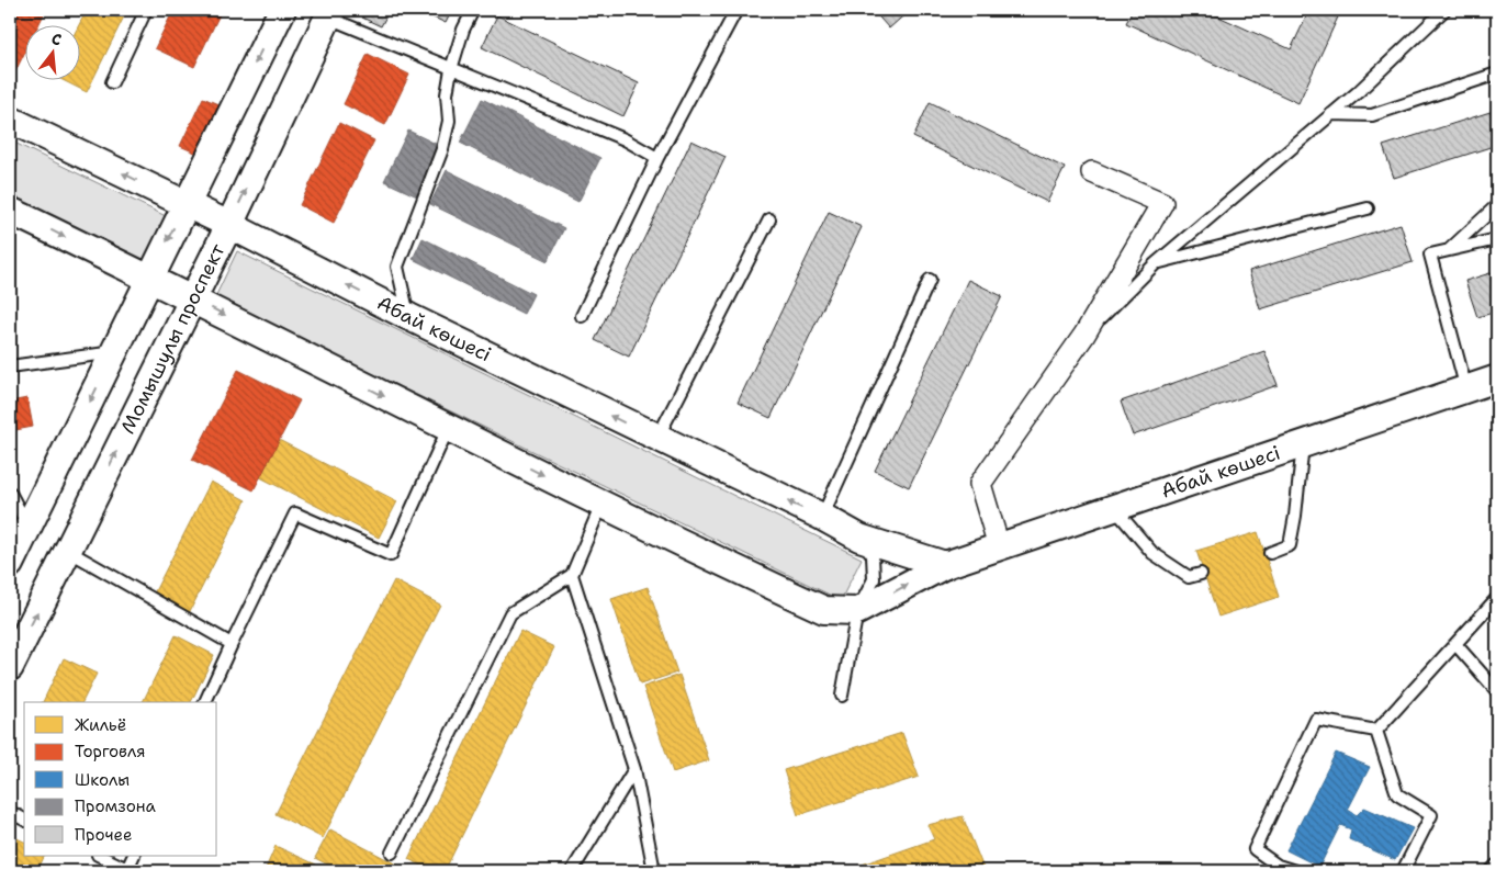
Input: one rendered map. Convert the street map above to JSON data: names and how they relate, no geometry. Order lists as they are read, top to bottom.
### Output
{
  "streets": {
    "street": ["Абай көшесі", "Момышулы проспект"]
  },
  "crossings": [
    ["Абай көшесі", "Момышулы проспект"]
  ],
  "legend": [
    "Жильё",
    "Торговля",
    "Школы",
    "Промзона",
    "Прочее"
  ],
  "north": "top"
}
